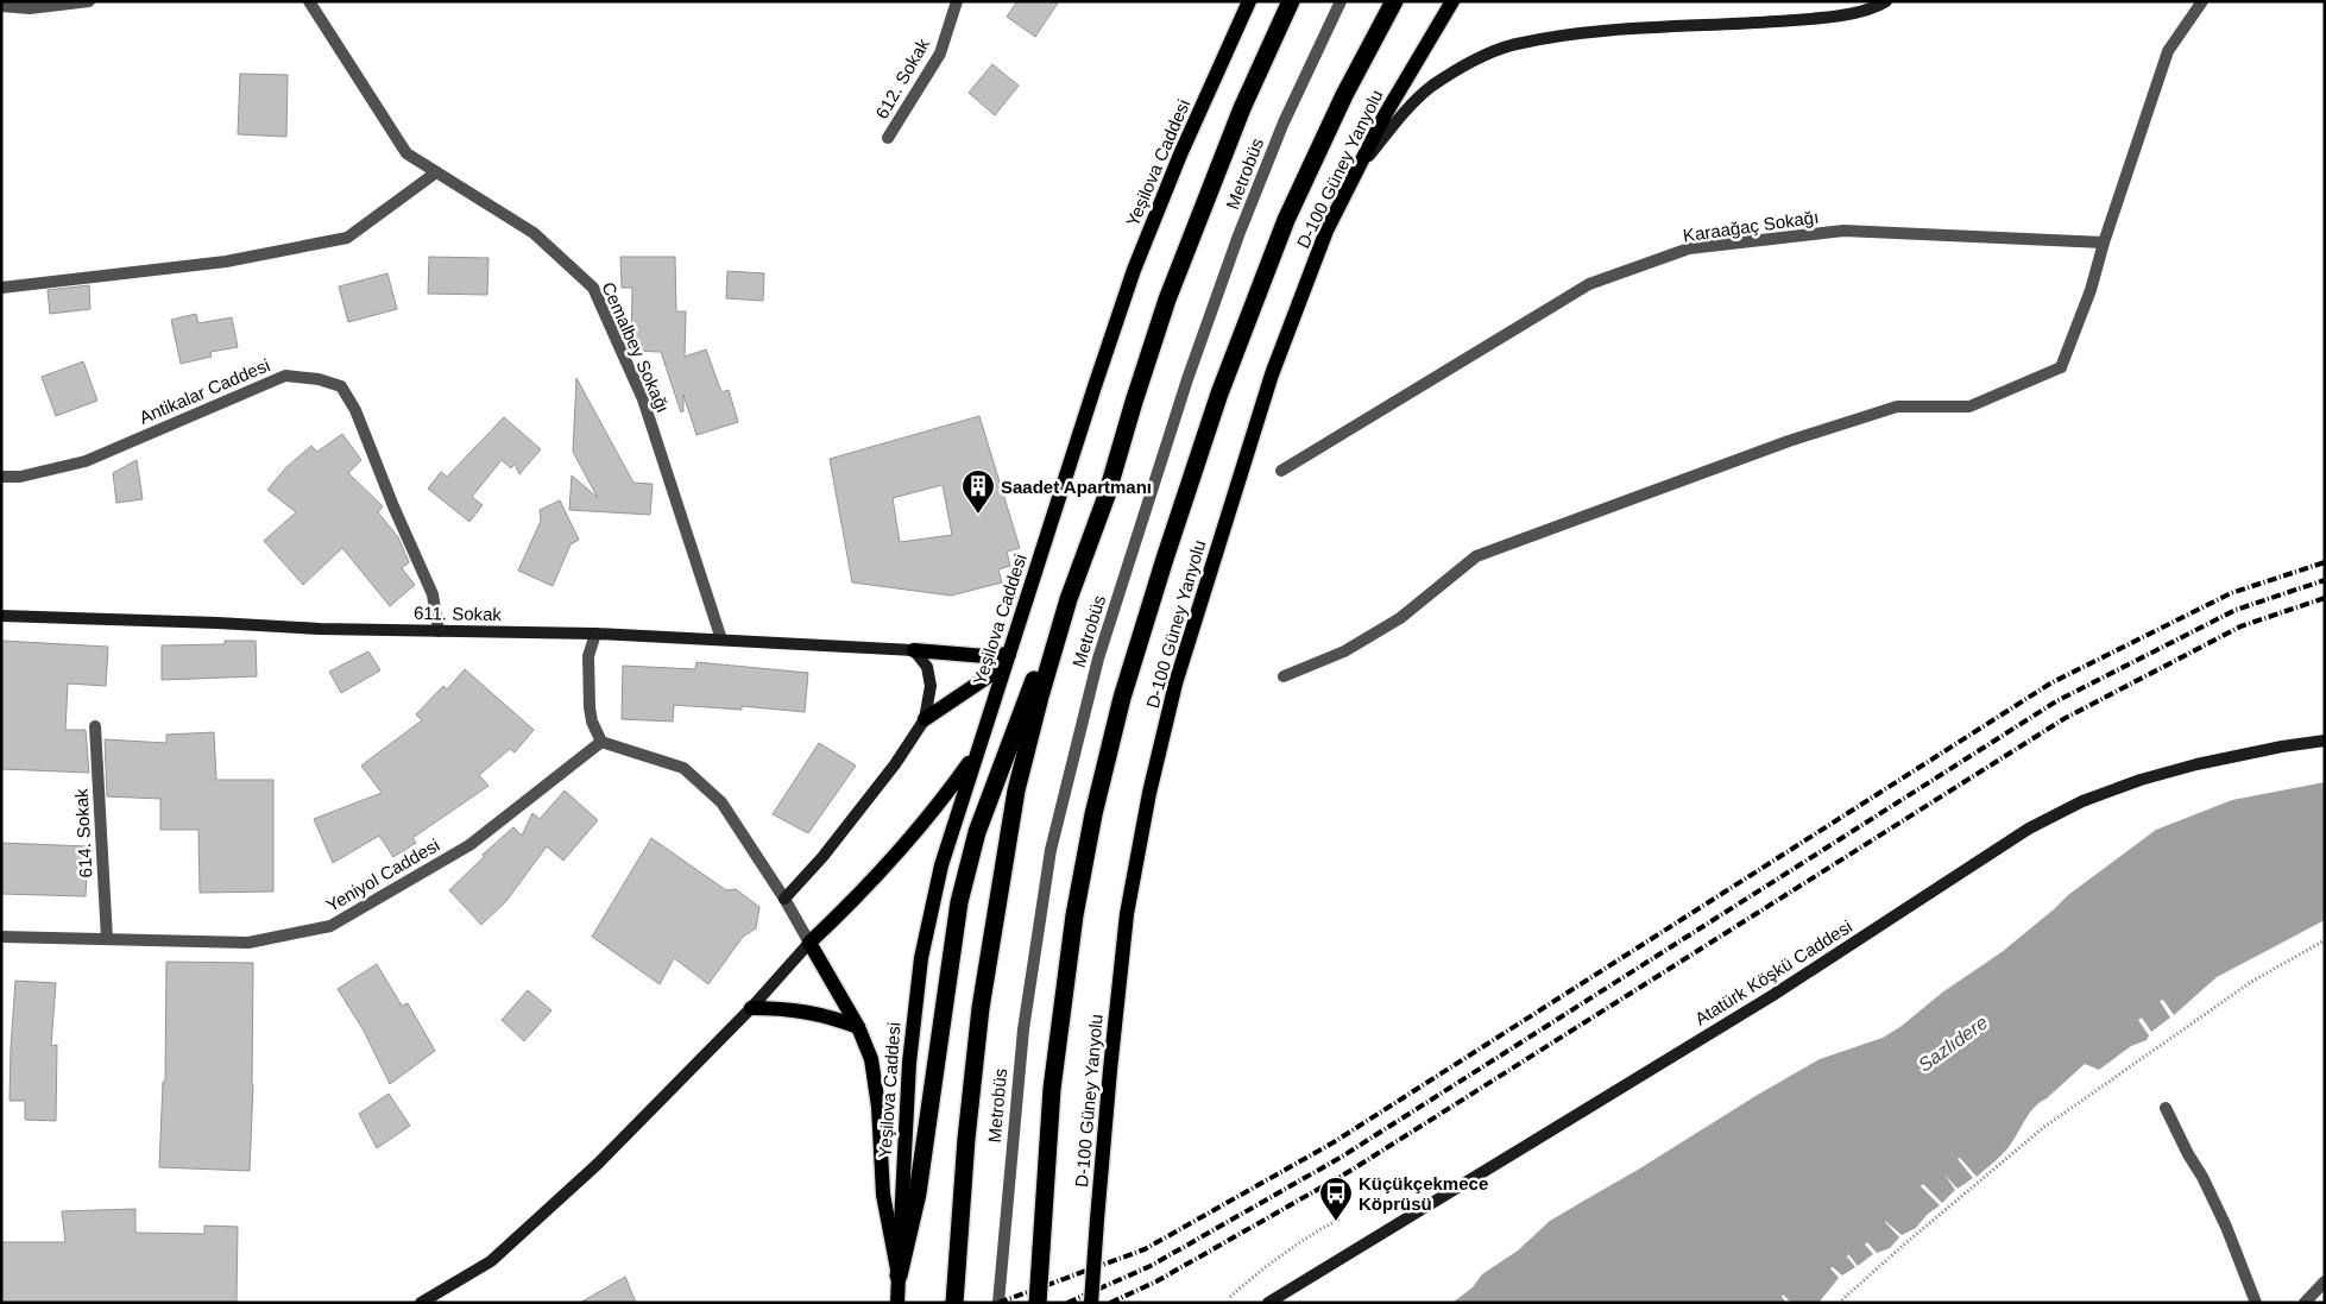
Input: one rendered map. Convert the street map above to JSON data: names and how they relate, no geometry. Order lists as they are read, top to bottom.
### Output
{
  "streets": {
    "main road": ["Yeşilova Caddesi", "D-100 Güney Yanyolu"],
    "street": [
      "612. Sokak",
      "Metrobüs",
      "Karaağaç Sokağı",
      "Cemalbey Sokağı",
      "Antikalar Caddesi",
      "611. Sokak",
      "614. Sokak",
      "Yeniyol Caddesi",
      "Atatürk Köşkü Caddesi"
    ]
  },
  "crossings": [
    ["Cemalbey Sokağı", "611. Sokak"],
    ["Antikalar Caddesi", "611. Sokak"],
    ["614. Sokak", "Yeniyol Caddesi"]
  ],
  "water": ["Sazlıdere"],
  "places": {
    "building": ["Saadet Apartmanı"],
    "bus stop": ["Küçükçekmece Köprüsü"]
  }
}
